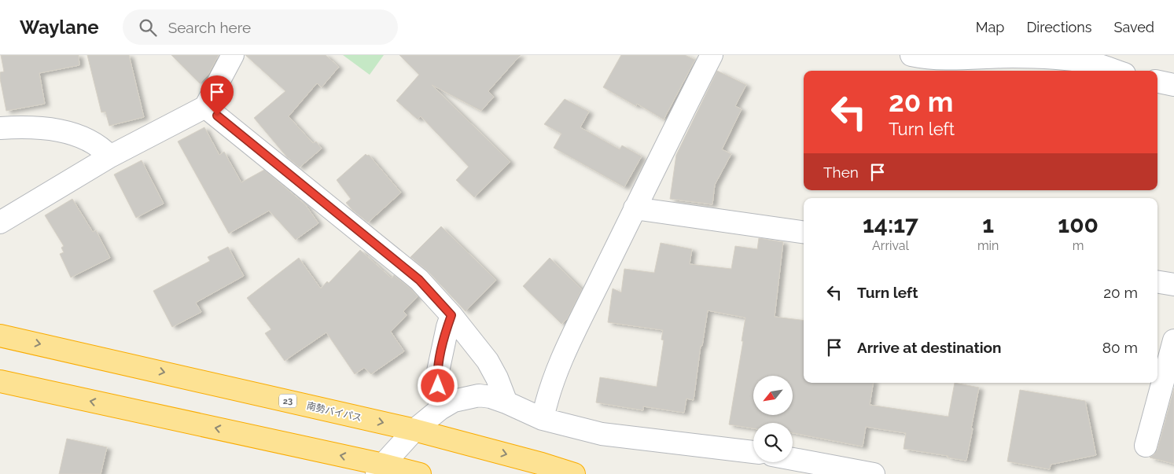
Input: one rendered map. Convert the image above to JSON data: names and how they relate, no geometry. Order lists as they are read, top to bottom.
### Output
{
  "streets": {
    "highway": ["23", "南勢バイパス"]
  },
  "north": "bottom left",
  "page": {
    "header": "Waylane",
    "search": "Search here",
    "nav": ["Map", "Directions", "Saved"],
    "turn": ["20 m", "Turn left"],
    "then": "Then",
    "eta": [
      "14:17",
      "Arrival",
      "1",
      "min",
      "100",
      "m"
    ],
    "list": [
      {
        "name": "Turn left",
        "value": "20 m"
      },
      {
        "name": "Arrive at destination",
        "value": "80 m"
      }
    ]
  }
}
